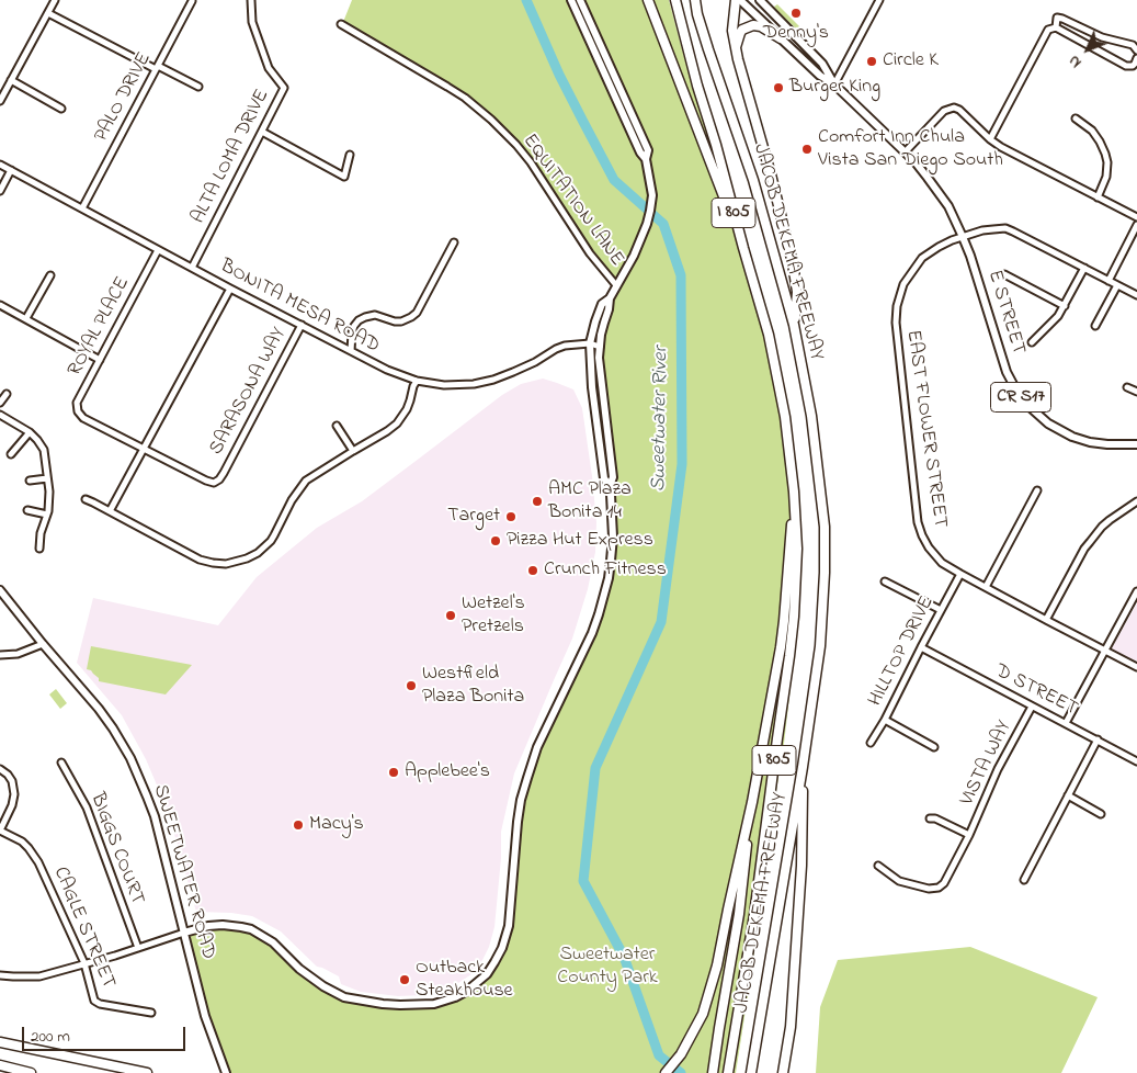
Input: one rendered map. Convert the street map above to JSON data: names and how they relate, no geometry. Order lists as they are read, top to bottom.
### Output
{
  "streets": {
    "highway": ["I 805", "JACOB DEKEMA FREEWAY"],
    "main road": ["E STREET", "CR S17", "SWEETWATER ROAD"],
    "street": [
      "PALO DRIVE",
      "ALTA LOMA DRIVE",
      "EQUITATION LANE",
      "BONITA MESA ROAD",
      "ROYAL PLACE",
      "SARASONA WAY",
      "EAST FLOWER STREET",
      "HILLTOP DRIVE",
      "D STREET",
      "VISTA WAY",
      "BIGGS COURT",
      "CAGLE STREET"
    ]
  },
  "crossings": [
    ["PALO DRIVE", "BONITA MESA ROAD"],
    ["ALTA LOMA DRIVE", "BONITA MESA ROAD"],
    ["BONITA MESA ROAD", "ROYAL PLACE"],
    ["BONITA MESA ROAD", "SARASONA WAY"],
    ["E STREET", "CR S17"],
    ["E STREET", "EAST FLOWER STREET"],
    ["ROYAL PLACE", "SARASONA WAY"],
    ["CR S17", "EAST FLOWER STREET"],
    ["EAST FLOWER STREET", "HILLTOP DRIVE"],
    ["HILLTOP DRIVE", "D STREET"],
    ["D STREET", "VISTA WAY"]
  ],
  "water": ["Sweetwater River"],
  "parks": ["Sweetwater County Park"],
  "places": [
    "Denny's",
    "Circle K",
    "Burger King",
    "Comfort Inn Chula Vista San Diego South",
    "AMC Plaza Bonita 14",
    "Target",
    "Pizza Hut Express",
    "Crunch Fitness",
    "Wetzel's Pretzels",
    "Westfield Plaza Bonita",
    "Applebee's",
    "Macy's",
    "Outback Steakhouse"
  ],
  "scale_bar": "200 m",
  "north": "bottom left"
}
